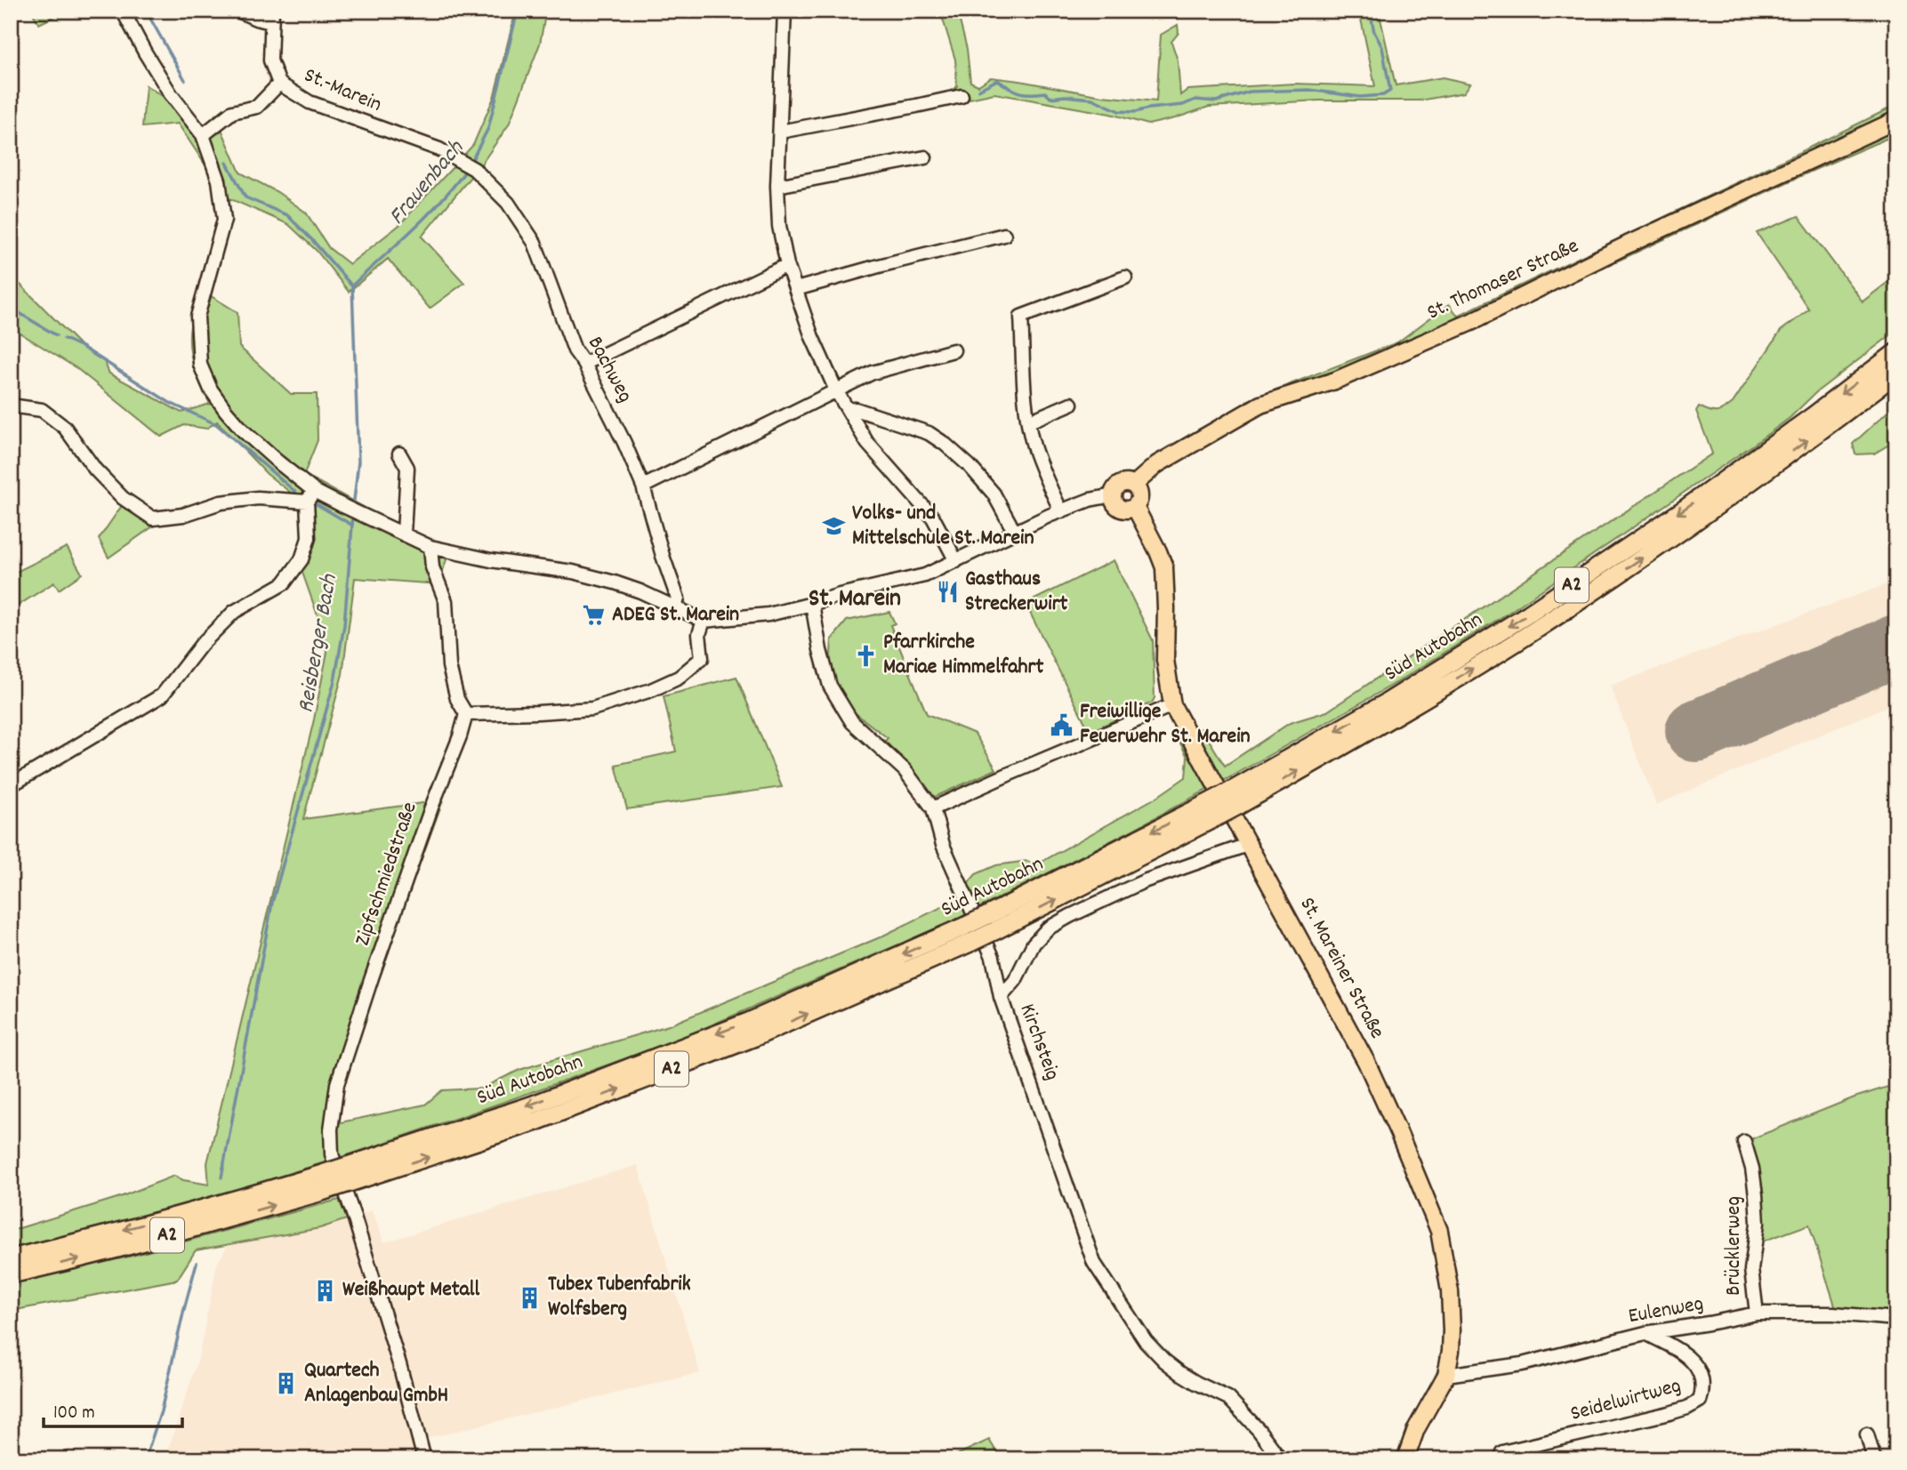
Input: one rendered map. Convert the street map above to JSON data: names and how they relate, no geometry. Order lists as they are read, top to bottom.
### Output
{
  "streets": {
    "highway": ["A2", "Süd Autobahn"],
    "main road": ["St. Thomaser Straße", "St. Mareiner Straße"],
    "street": [
      "St.-Marein",
      "Bachweg",
      "Zipfschmiedstraße",
      "Kirchsteig",
      "Brücklerweg",
      "Eulenweg",
      "Seidelwirtweg"
    ]
  },
  "crossings": [
    ["St.-Marein", "Bachweg"],
    ["St. Thomaser Straße", "St. Mareiner Straße"],
    ["St. Mareiner Straße", "Eulenweg"],
    ["Brücklerweg", "Eulenweg"],
    ["Eulenweg", "Seidelwirtweg"]
  ],
  "districts": ["St. Marein"],
  "water": ["Frauenbach", "Reisberger Bach"],
  "places": {
    "school or university": ["Volks- und Mittelschule St. Marein"],
    "restaurant": ["Gasthaus Streckerwirt"],
    "supermarket": ["ADEG St. Marein"],
    "church": ["Pfarrkirche Mariae Himmelfahrt"],
    "public building": ["Freiwillige Feuerwehr St. Marein"],
    "building": ["Weißhaupt Metall", "Tubex Tubenfabrik Wolfsberg", "Quartech Anlagenbau GmbH"]
  },
  "scale_bar": "100 m"
}
